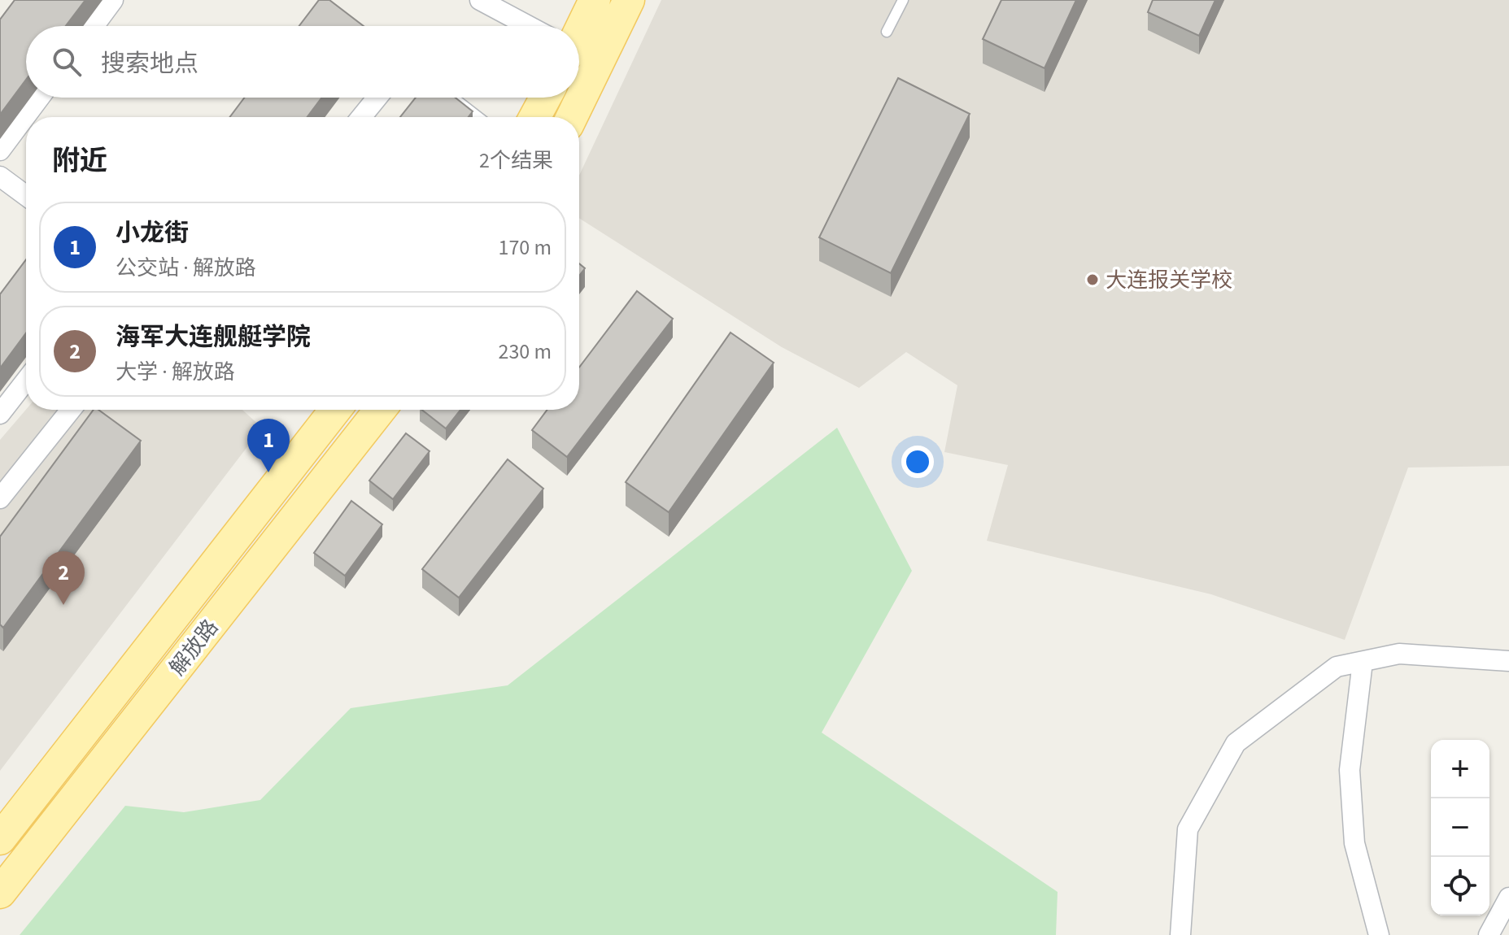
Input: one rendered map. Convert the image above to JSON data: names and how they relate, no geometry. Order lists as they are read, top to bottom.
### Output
{
  "streets": {
    "main road": ["解放路"]
  },
  "places": ["大连报关学校"],
  "page": {
    "search": "搜索地点",
    "heading": ["附近", "2个结果"],
    "list": [
      {
        "mark": "1",
        "name": "小龙街",
        "note": "公交站 · 解放路",
        "value": "170 m"
      },
      {
        "mark": "2",
        "name": "海军大连舰艇学院",
        "note": "大学 · 解放路",
        "value": "230 m"
      }
    ],
    "pins": ["1", "2"],
    "map_buttons": ["+", "−"]
  }
}
